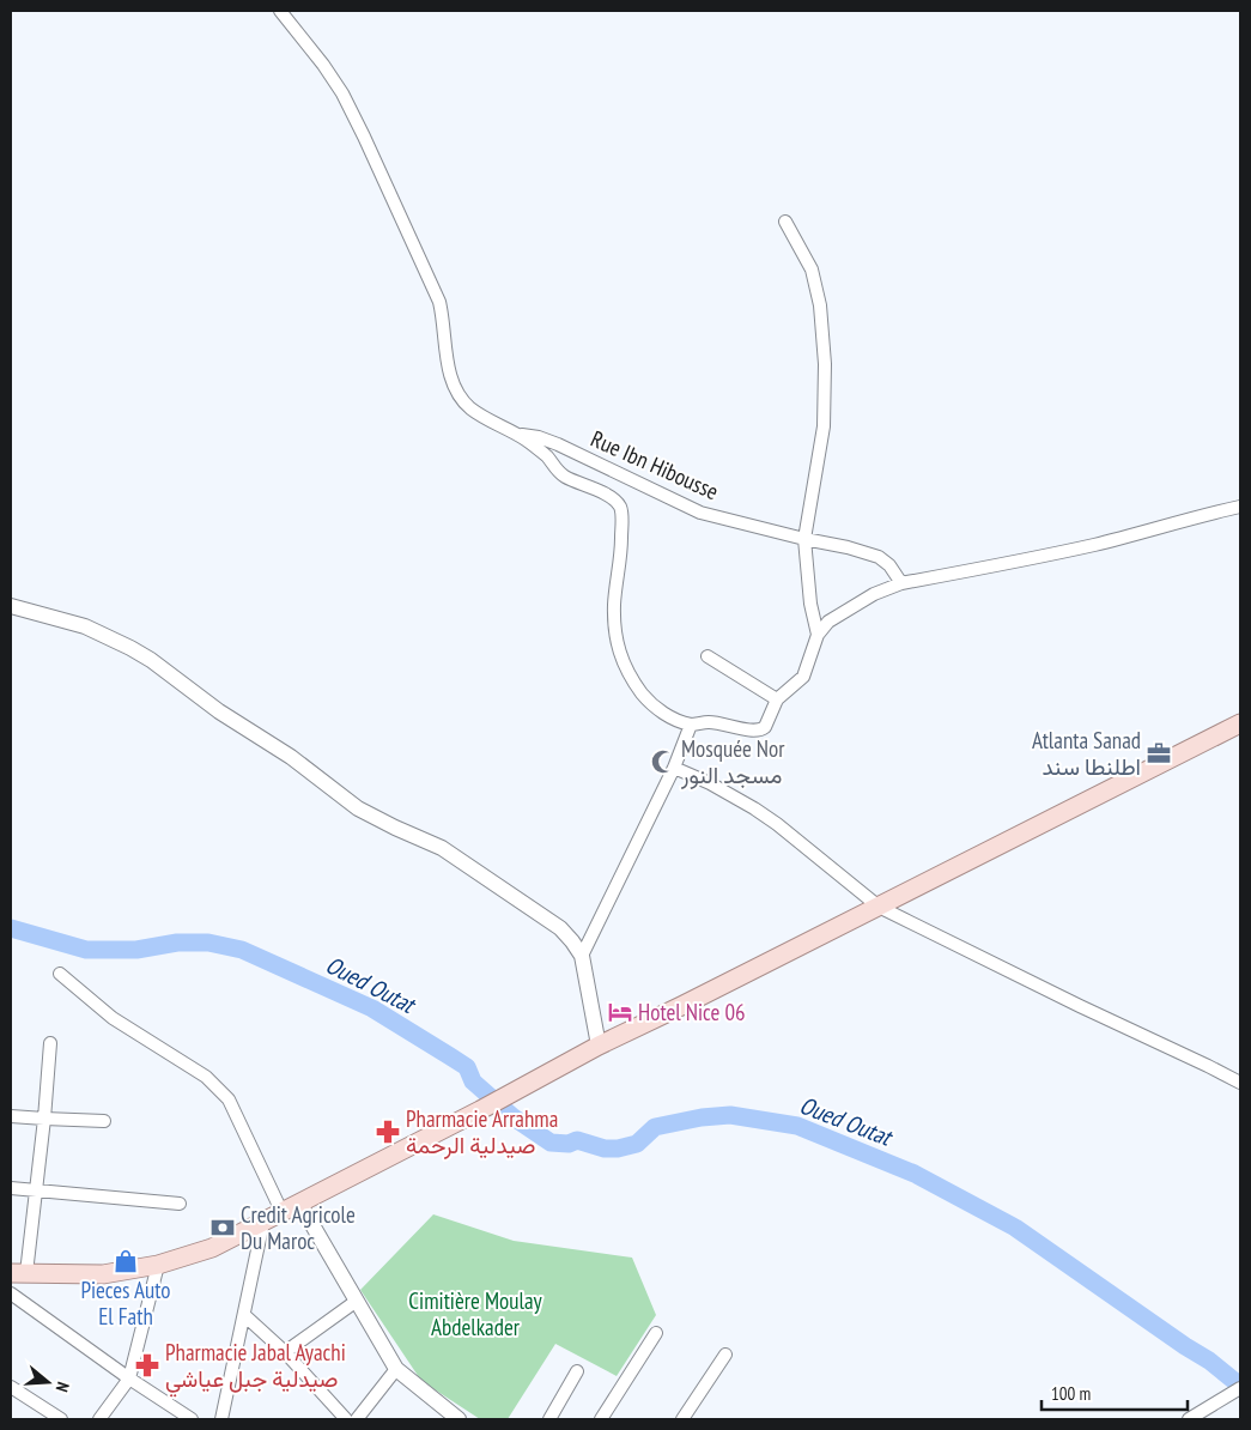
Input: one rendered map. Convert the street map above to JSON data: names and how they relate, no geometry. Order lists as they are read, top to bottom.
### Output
{
  "streets": {
    "street": ["Rue Ibn Hibousse"]
  },
  "water": ["Oued Outat"],
  "parks": ["Cimitière Moulay Abdelkader"],
  "places": {
    "office": ["Atlanta Sanad اطلنطا سند"],
    "mosque": ["Mosquée Nor مسجد النور"],
    "hotel": ["Hotel Nice 06"],
    "pharmacy": ["Pharmacie Arrahma صيدلية الرحمة", "Pharmacie Jabal Ayachi صيدلية جبل عياشي"],
    "bank": ["Credit Agricole Du Maroc"],
    "shop": ["Pieces Auto El Fath"]
  },
  "scale_bar": "100 m",
  "north": "right"
}
